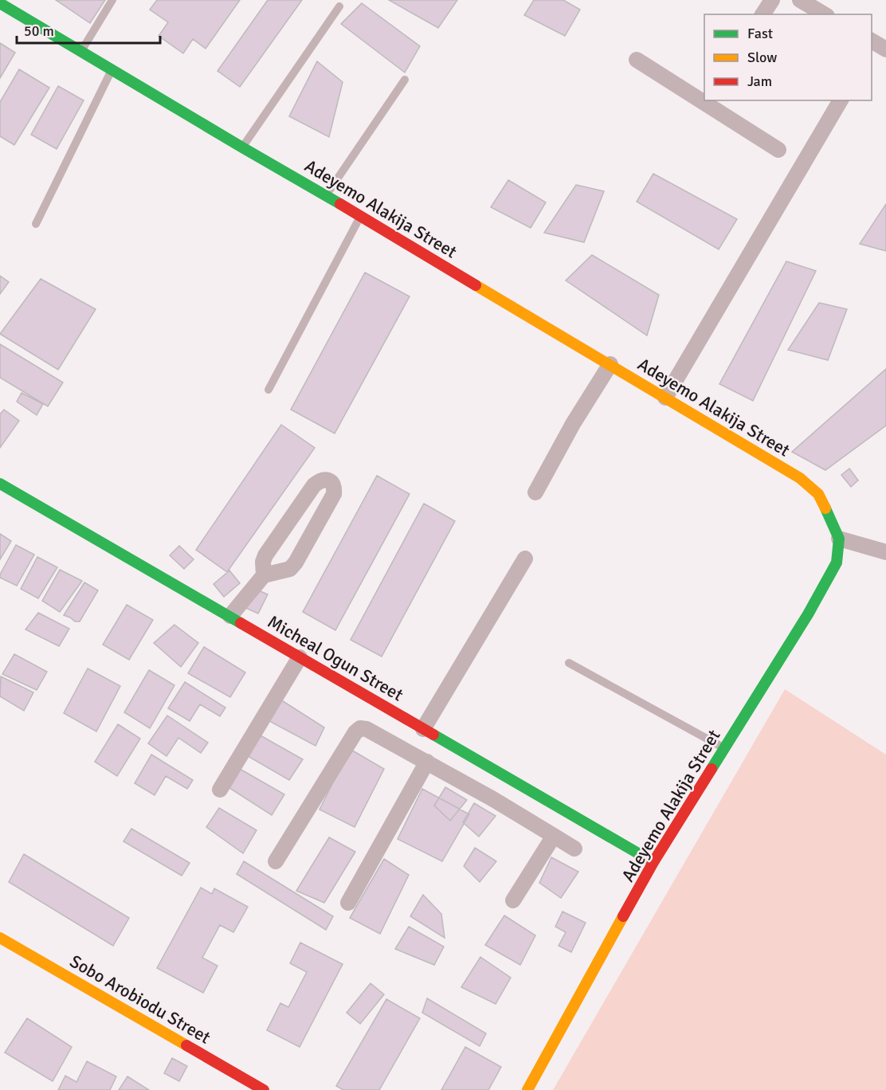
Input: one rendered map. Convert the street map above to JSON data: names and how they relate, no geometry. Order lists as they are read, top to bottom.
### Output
{
  "streets": {
    "street": ["Adeyemo Alakija Street", "Micheal Ogun Street", "Sobo Arobiodu Street"]
  },
  "crossings": [
    ["Adeyemo Alakija Street", "Micheal Ogun Street"]
  ],
  "legend": ["Fast", "Slow", "Jam"],
  "scale_bar": "50 m"
}
